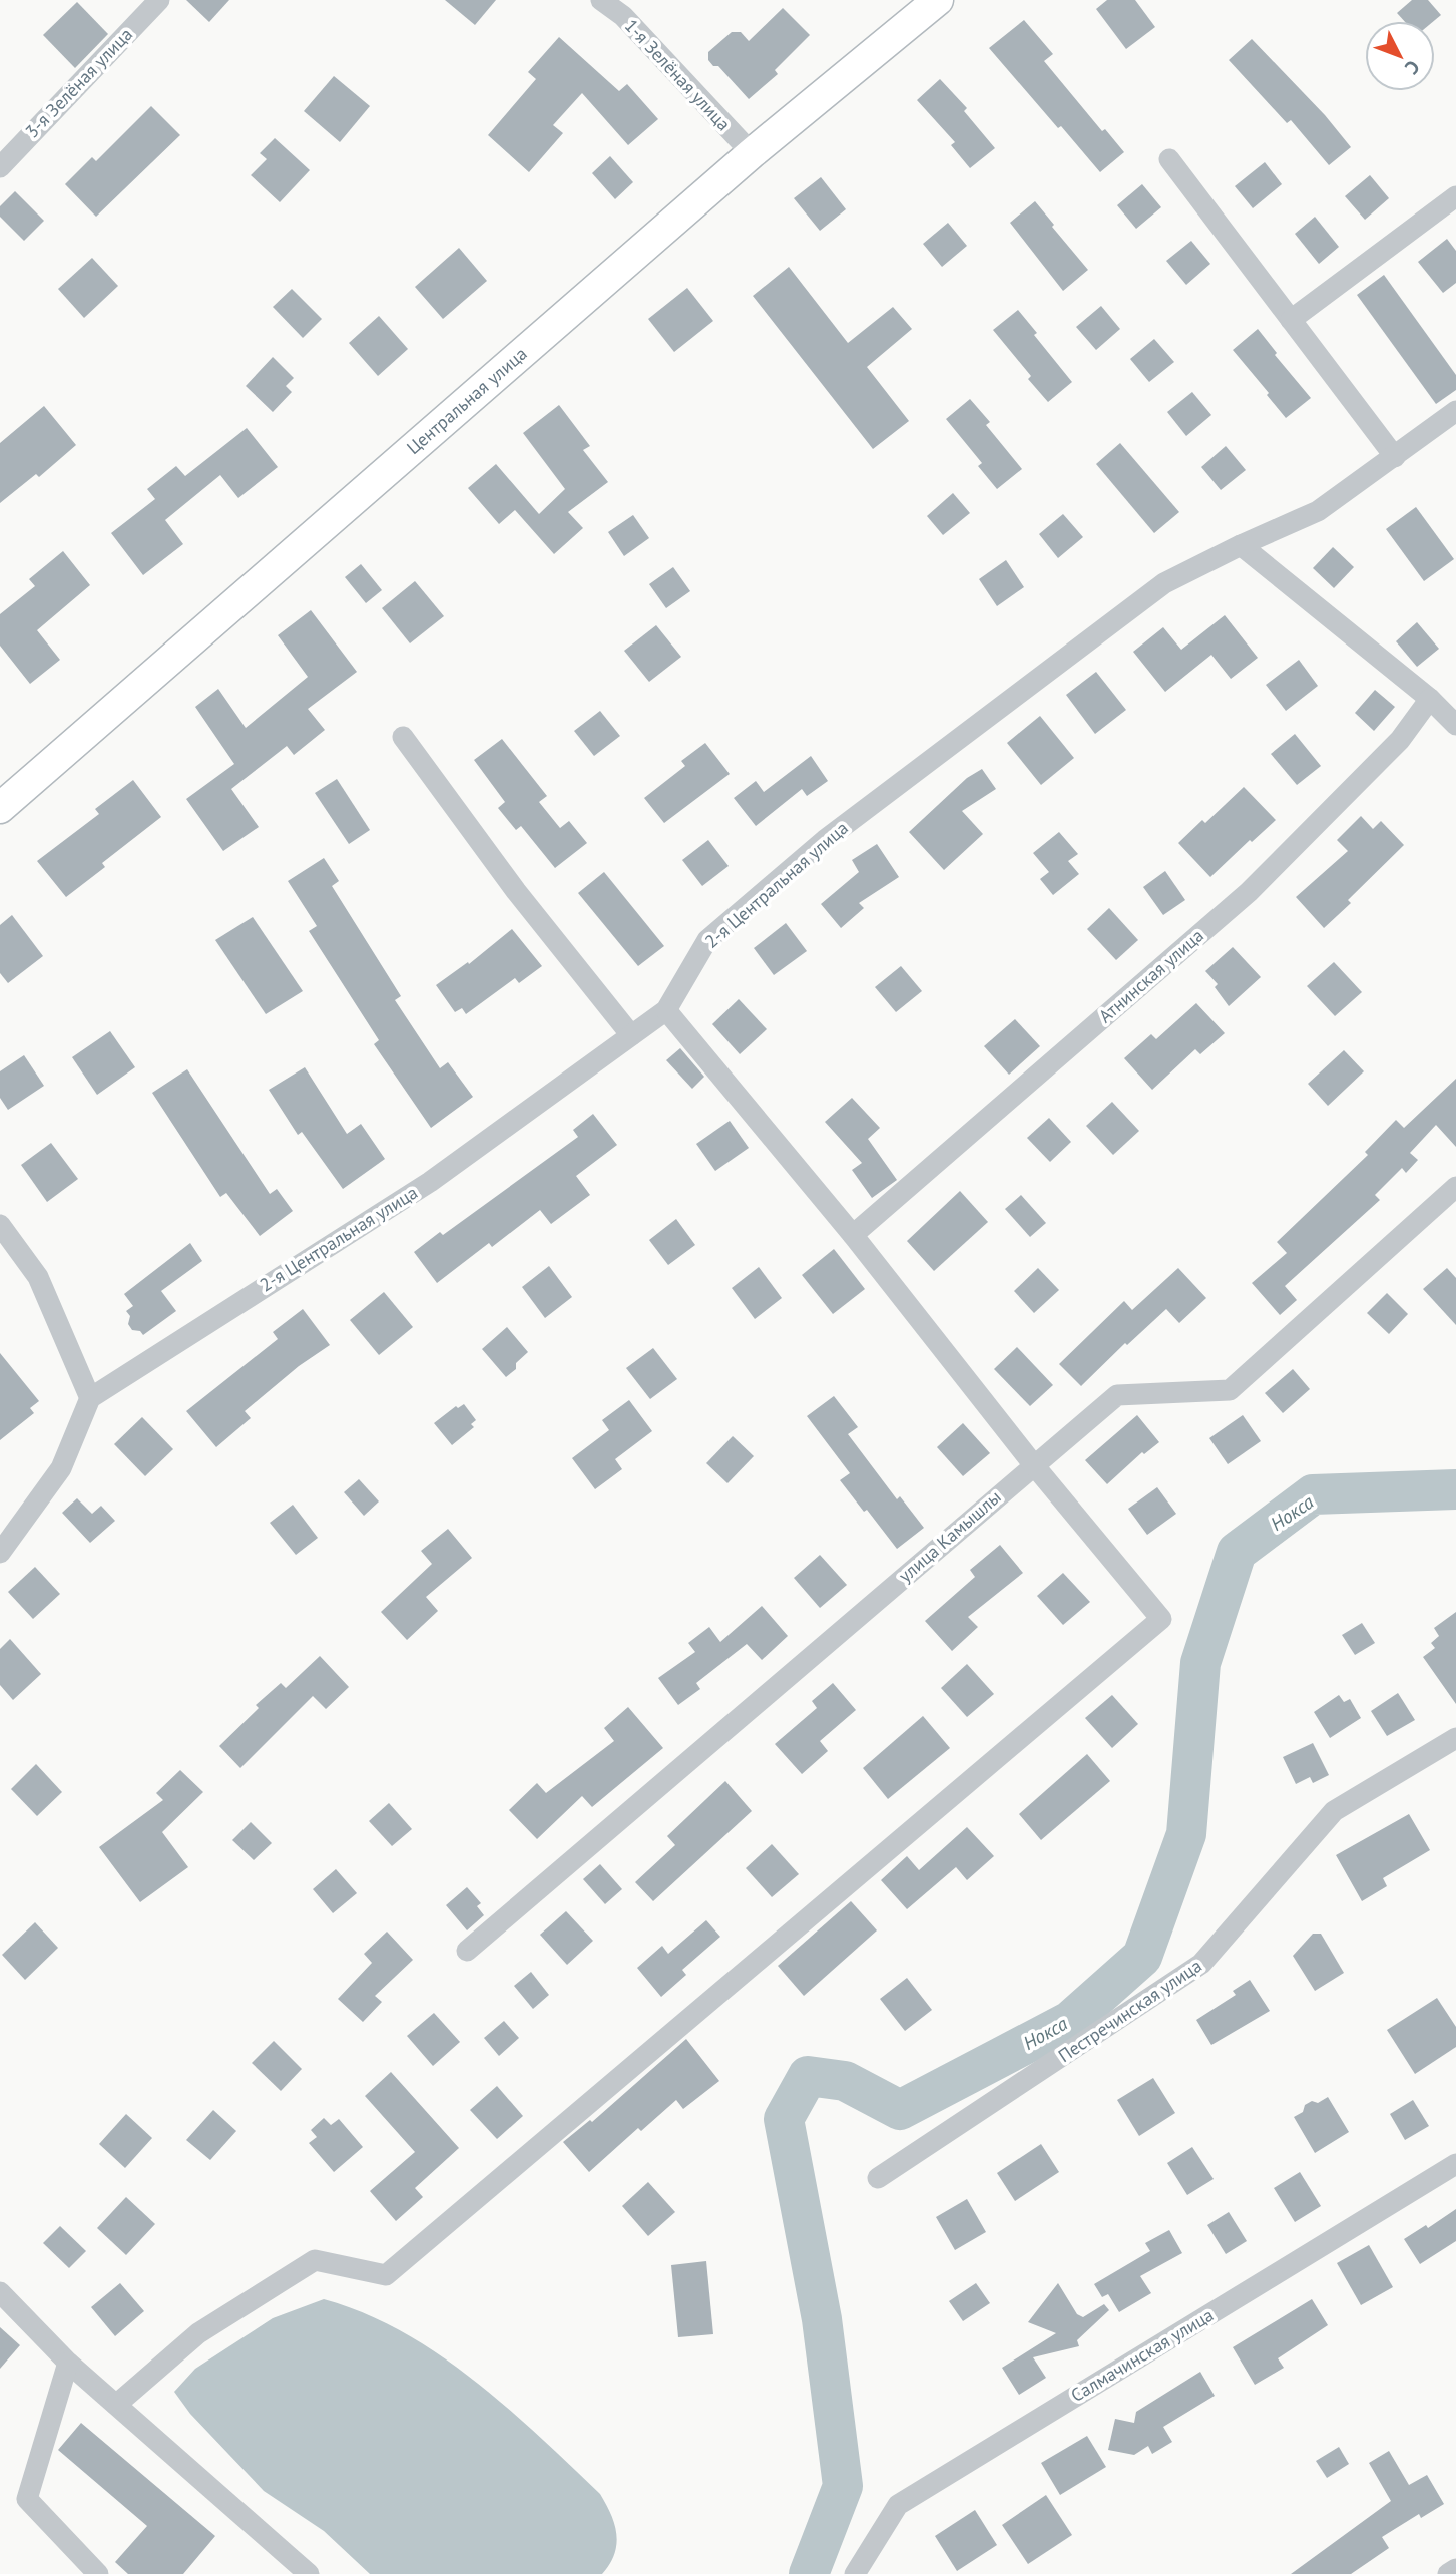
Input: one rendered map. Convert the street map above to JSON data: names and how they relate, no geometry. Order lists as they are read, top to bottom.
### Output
{
  "streets": {
    "street": [
      "1-я Зелёная улица",
      "3-я Зелёная улица",
      "Центральная улица",
      "2-я Центральная улица",
      "Атнинская улица",
      "улица Камышлы",
      "Пестречинская улица",
      "Салмачинская улица"
    ]
  },
  "crossings": [
    ["1-я Зелёная улица", "Центральная улица"]
  ],
  "water": ["Нокса"],
  "north": "bottom right"
}
